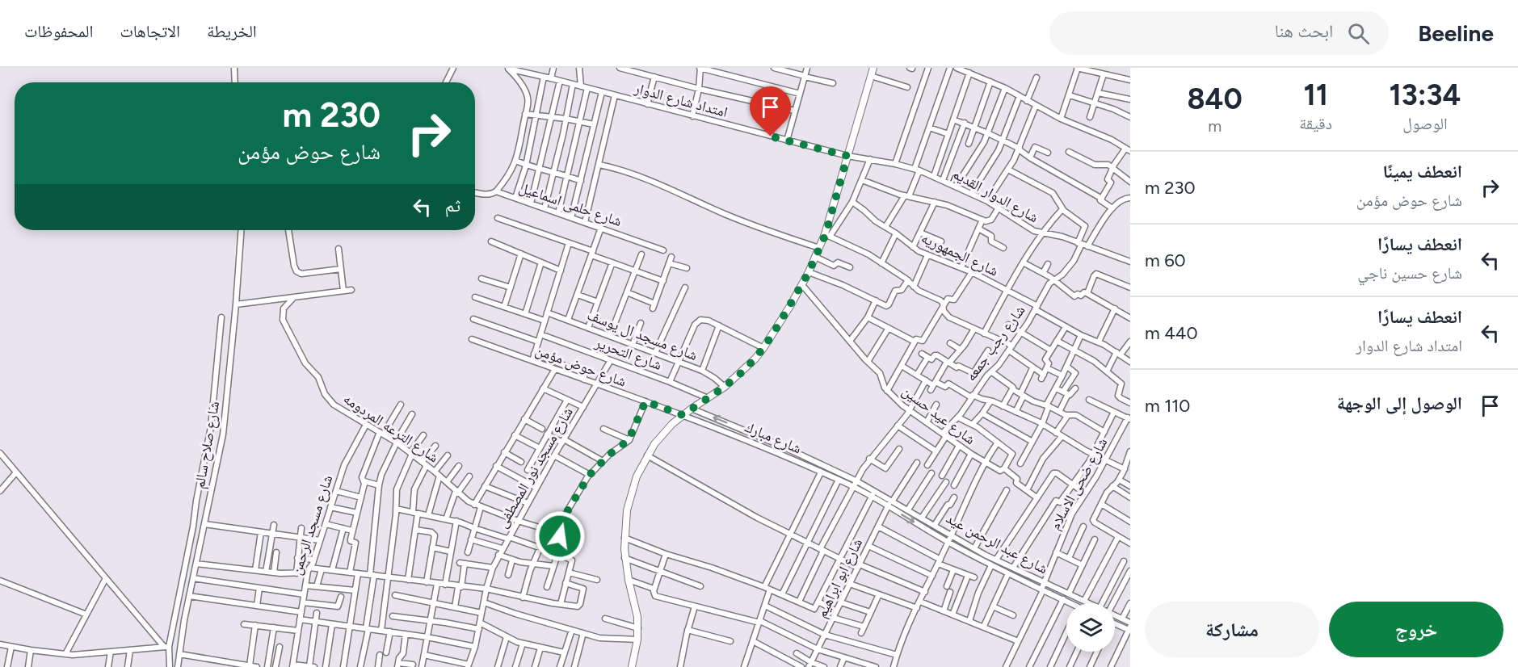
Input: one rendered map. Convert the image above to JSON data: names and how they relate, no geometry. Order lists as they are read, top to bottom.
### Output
{
  "streets": {
    "street": [
      "امتداد شارع الدوار",
      "شارع الدوار القديم",
      "شارع حلمى اسماعيل",
      "شارع الجمهوريه",
      "شارع مسجد ال يوسف",
      "شارع رجب جمعه",
      "شارع التحرير",
      "شارع حوض مؤمن",
      "شارع عيد حسين",
      "شارع الترعه المردومه",
      "شارع مبارك",
      "شارع صلاح سالم",
      "شارع مسجد نور المصطفى",
      "شارع ضحى الاسلام",
      "شارع مسجد الرحمن",
      "شارع عبد الرحمن عيد",
      "شارع ابو ابراهيم"
    ]
  },
  "crossings": [
    ["امتداد شارع الدوار", "شارع الدوار القديم"],
    ["شارع الدوار القديم", "شارع رجب جمعه"],
    ["شارع الجمهوريه", "شارع رجب جمعه"],
    ["شارع رجب جمعه", "شارع عيد حسين"],
    ["شارع التحرير", "شارع مسجد نور المصطفى"],
    ["شارع حوض مؤمن", "شارع مبارك"],
    ["شارع حوض مؤمن", "شارع مسجد نور المصطفى"],
    ["شارع الترعه المردومه", "شارع مسجد نور المصطفى"],
    ["شارع الترعه المردومه", "شارع مسجد الرحمن"],
    ["شارع مبارك", "شارع عبد الرحمن عيد"],
    ["شارع ضحى الاسلام", "شارع عبد الرحمن عيد"],
    ["شارع عبد الرحمن عيد", "شارع ابو ابراهيم"]
  ],
  "page": {
    "header": "Beeline",
    "search": "ابحث هنا",
    "nav": ["الخريطة", "الاتجاهات", "المحفوظات"],
    "eta": [
      "13:34",
      "الوصول",
      "11",
      "دقيقة",
      "840",
      "m"
    ],
    "turn": ["230 m", "شارع حوض مؤمن"],
    "list": [
      {
        "name": "انعطف يمينًا",
        "note": "شارع حوض مؤمن",
        "value": "230 m"
      },
      {
        "name": "انعطف يسارًا",
        "note": "شارع حسين ناجي",
        "value": "60 m"
      },
      {
        "name": "انعطف يسارًا",
        "note": "امتداد شارع الدوار",
        "value": "440 m"
      },
      {
        "name": "الوصول إلى الوجهة",
        "value": "110 m"
      }
    ],
    "then": "ثم",
    "buttons": ["خروج", "مشاركة"]
  }
}
